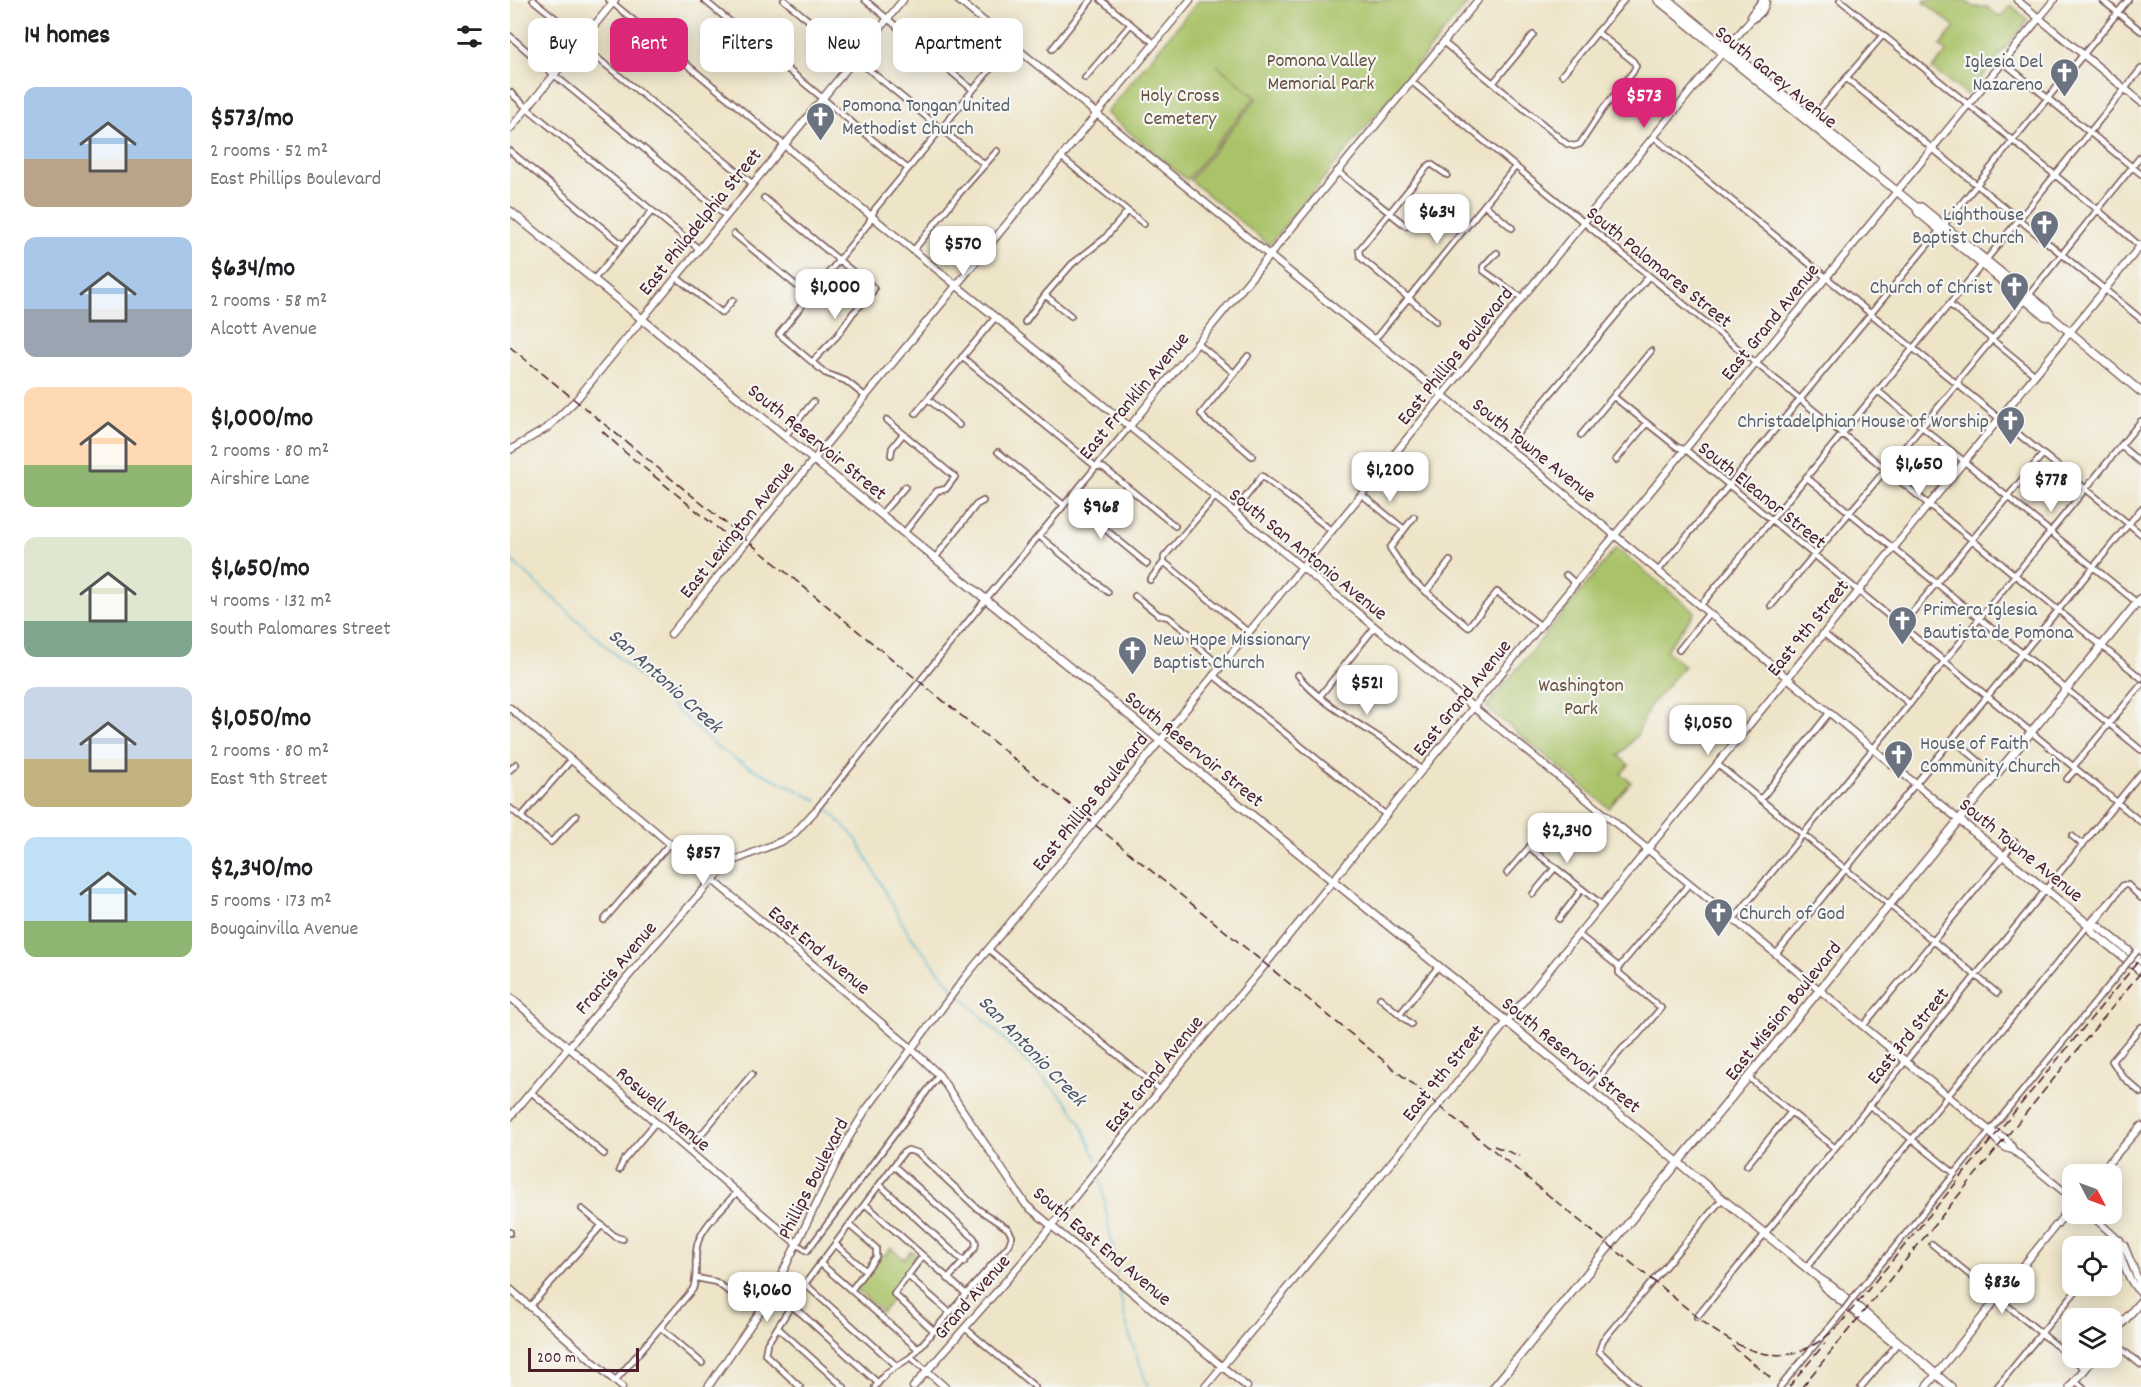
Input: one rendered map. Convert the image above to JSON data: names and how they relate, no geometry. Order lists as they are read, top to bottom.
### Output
{
  "streets": {
    "main road": [
      "South Garey Avenue",
      "South Reservoir Street",
      "South Towne Avenue",
      "East Mission Boulevard"
    ],
    "street": [
      "East Philadelphia Street",
      "South Palomares Street",
      "East Grand Avenue",
      "East Phillips Boulevard",
      "East Franklin Avenue",
      "South Eleanor Street",
      "East Lexington Avenue",
      "South San Antonio Avenue",
      "East 9th Street",
      "East End Avenue",
      "Francis Avenue",
      "East 3rd Street",
      "Roswell Avenue",
      "Phillips Boulevard",
      "South East End Avenue",
      "Grand Avenue"
    ]
  },
  "crossings": [
    ["South Garey Avenue", "East Grand Avenue"],
    ["South Garey Avenue", "East Phillips Boulevard"],
    ["South Garey Avenue", "East 9th Street"],
    ["East Philadelphia Street", "South Reservoir Street"],
    ["East Philadelphia Street", "South San Antonio Avenue"],
    ["South Palomares Street", "East Grand Avenue"],
    ["South Palomares Street", "East Phillips Boulevard"],
    ["South Palomares Street", "East Franklin Avenue"],
    ["South Palomares Street", "East 9th Street"],
    ["South Palomares Street", "East Mission Boulevard"],
    ["East Grand Avenue", "South Reservoir Street"],
    ["East Grand Avenue", "South Towne Avenue"],
    ["East Grand Avenue", "South Eleanor Street"],
    ["East Grand Avenue", "South San Antonio Avenue"],
    ["East Grand Avenue", "South East End Avenue"],
    ["East Grand Avenue", "Grand Avenue"],
    ["East Phillips Boulevard", "South Reservoir Street"],
    ["East Phillips Boulevard", "South Towne Avenue"],
    ["East Phillips Boulevard", "South San Antonio Avenue"],
    ["East Phillips Boulevard", "East End Avenue"],
    ["East Phillips Boulevard", "Phillips Boulevard"],
    ["East Franklin Avenue", "South Reservoir Street"],
    ["East Franklin Avenue", "South Towne Avenue"],
    ["East Franklin Avenue", "South San Antonio Avenue"],
    ["East Franklin Avenue", "Francis Avenue"],
    ["South Reservoir Street", "East Lexington Avenue"],
    ["South Reservoir Street", "East 9th Street"],
    ["South Reservoir Street", "East Mission Boulevard"],
    ["South Reservoir Street", "East 3rd Street"],
    ["South Towne Avenue", "East Lexington Avenue"],
    ["South Towne Avenue", "East 9th Street"],
    ["South Towne Avenue", "East Mission Boulevard"],
    ["South Towne Avenue", "East 3rd Street"],
    ["South Eleanor Street", "East 9th Street"],
    ["South Eleanor Street", "East Mission Boulevard"],
    ["South Eleanor Street", "East 3rd Street"],
    ["East Lexington Avenue", "South San Antonio Avenue"],
    ["South San Antonio Avenue", "East 9th Street"],
    ["South San Antonio Avenue", "East Mission Boulevard"],
    ["South San Antonio Avenue", "East 3rd Street"],
    ["East 9th Street", "South East End Avenue"],
    ["East End Avenue", "Francis Avenue"],
    ["East End Avenue", "Phillips Boulevard"],
    ["East End Avenue", "South East End Avenue"],
    ["Francis Avenue", "Roswell Avenue"],
    ["Roswell Avenue", "Phillips Boulevard"],
    ["South East End Avenue", "Grand Avenue"]
  ],
  "water": ["San Antonio Creek"],
  "parks": ["Pomona Valley Memorial Park", "Holy Cross Cemetery", "Washington Park"],
  "places": {
    "church": [
      "Iglesia Del Nazareno",
      "Pomona Tongan United Methodist Church",
      "Lighthouse Baptist Church",
      "Church of Christ",
      "Christadelphian House of Worship",
      "Primera Iglesia Bautista de Pomona",
      "New Hope Missionary Baptist Church",
      "House of Faith Community Church",
      "Church of God"
    ]
  },
  "scale_bar": "200 m",
  "north": "bottom right",
  "page": {
    "heading": "14 homes",
    "chip": [
      "Buy",
      "Rent",
      "Filters",
      "New",
      "Apartment"
    ],
    "list": [
      {
        "name": "$573/mo",
        "note": "2 rooms · 52 m² · East Phillips Boulevard"
      },
      {
        "name": "$634/mo",
        "note": "2 rooms · 58 m² · Alcott Avenue"
      },
      {
        "name": "$1,000/mo",
        "note": "2 rooms · 80 m² · Airshire Lane"
      },
      {
        "name": "$1,650/mo",
        "note": "4 rooms · 132 m² · South Palomares Street"
      },
      {
        "name": "$1,050/mo",
        "note": "2 rooms · 80 m² · East 9th Street"
      },
      {
        "name": "$2,340/mo",
        "note": "5 rooms · 173 m² · Bougainvilla Avenue"
      }
    ],
    "price": [
      "$573",
      "$634",
      "$570",
      "$1,000",
      "$1,650",
      "$1,200",
      "$778",
      "$968",
      "$521",
      "$1,050",
      "$2,340",
      "$857",
      "$836",
      "$1,060"
    ],
    "scale": "200 m"
  }
}
